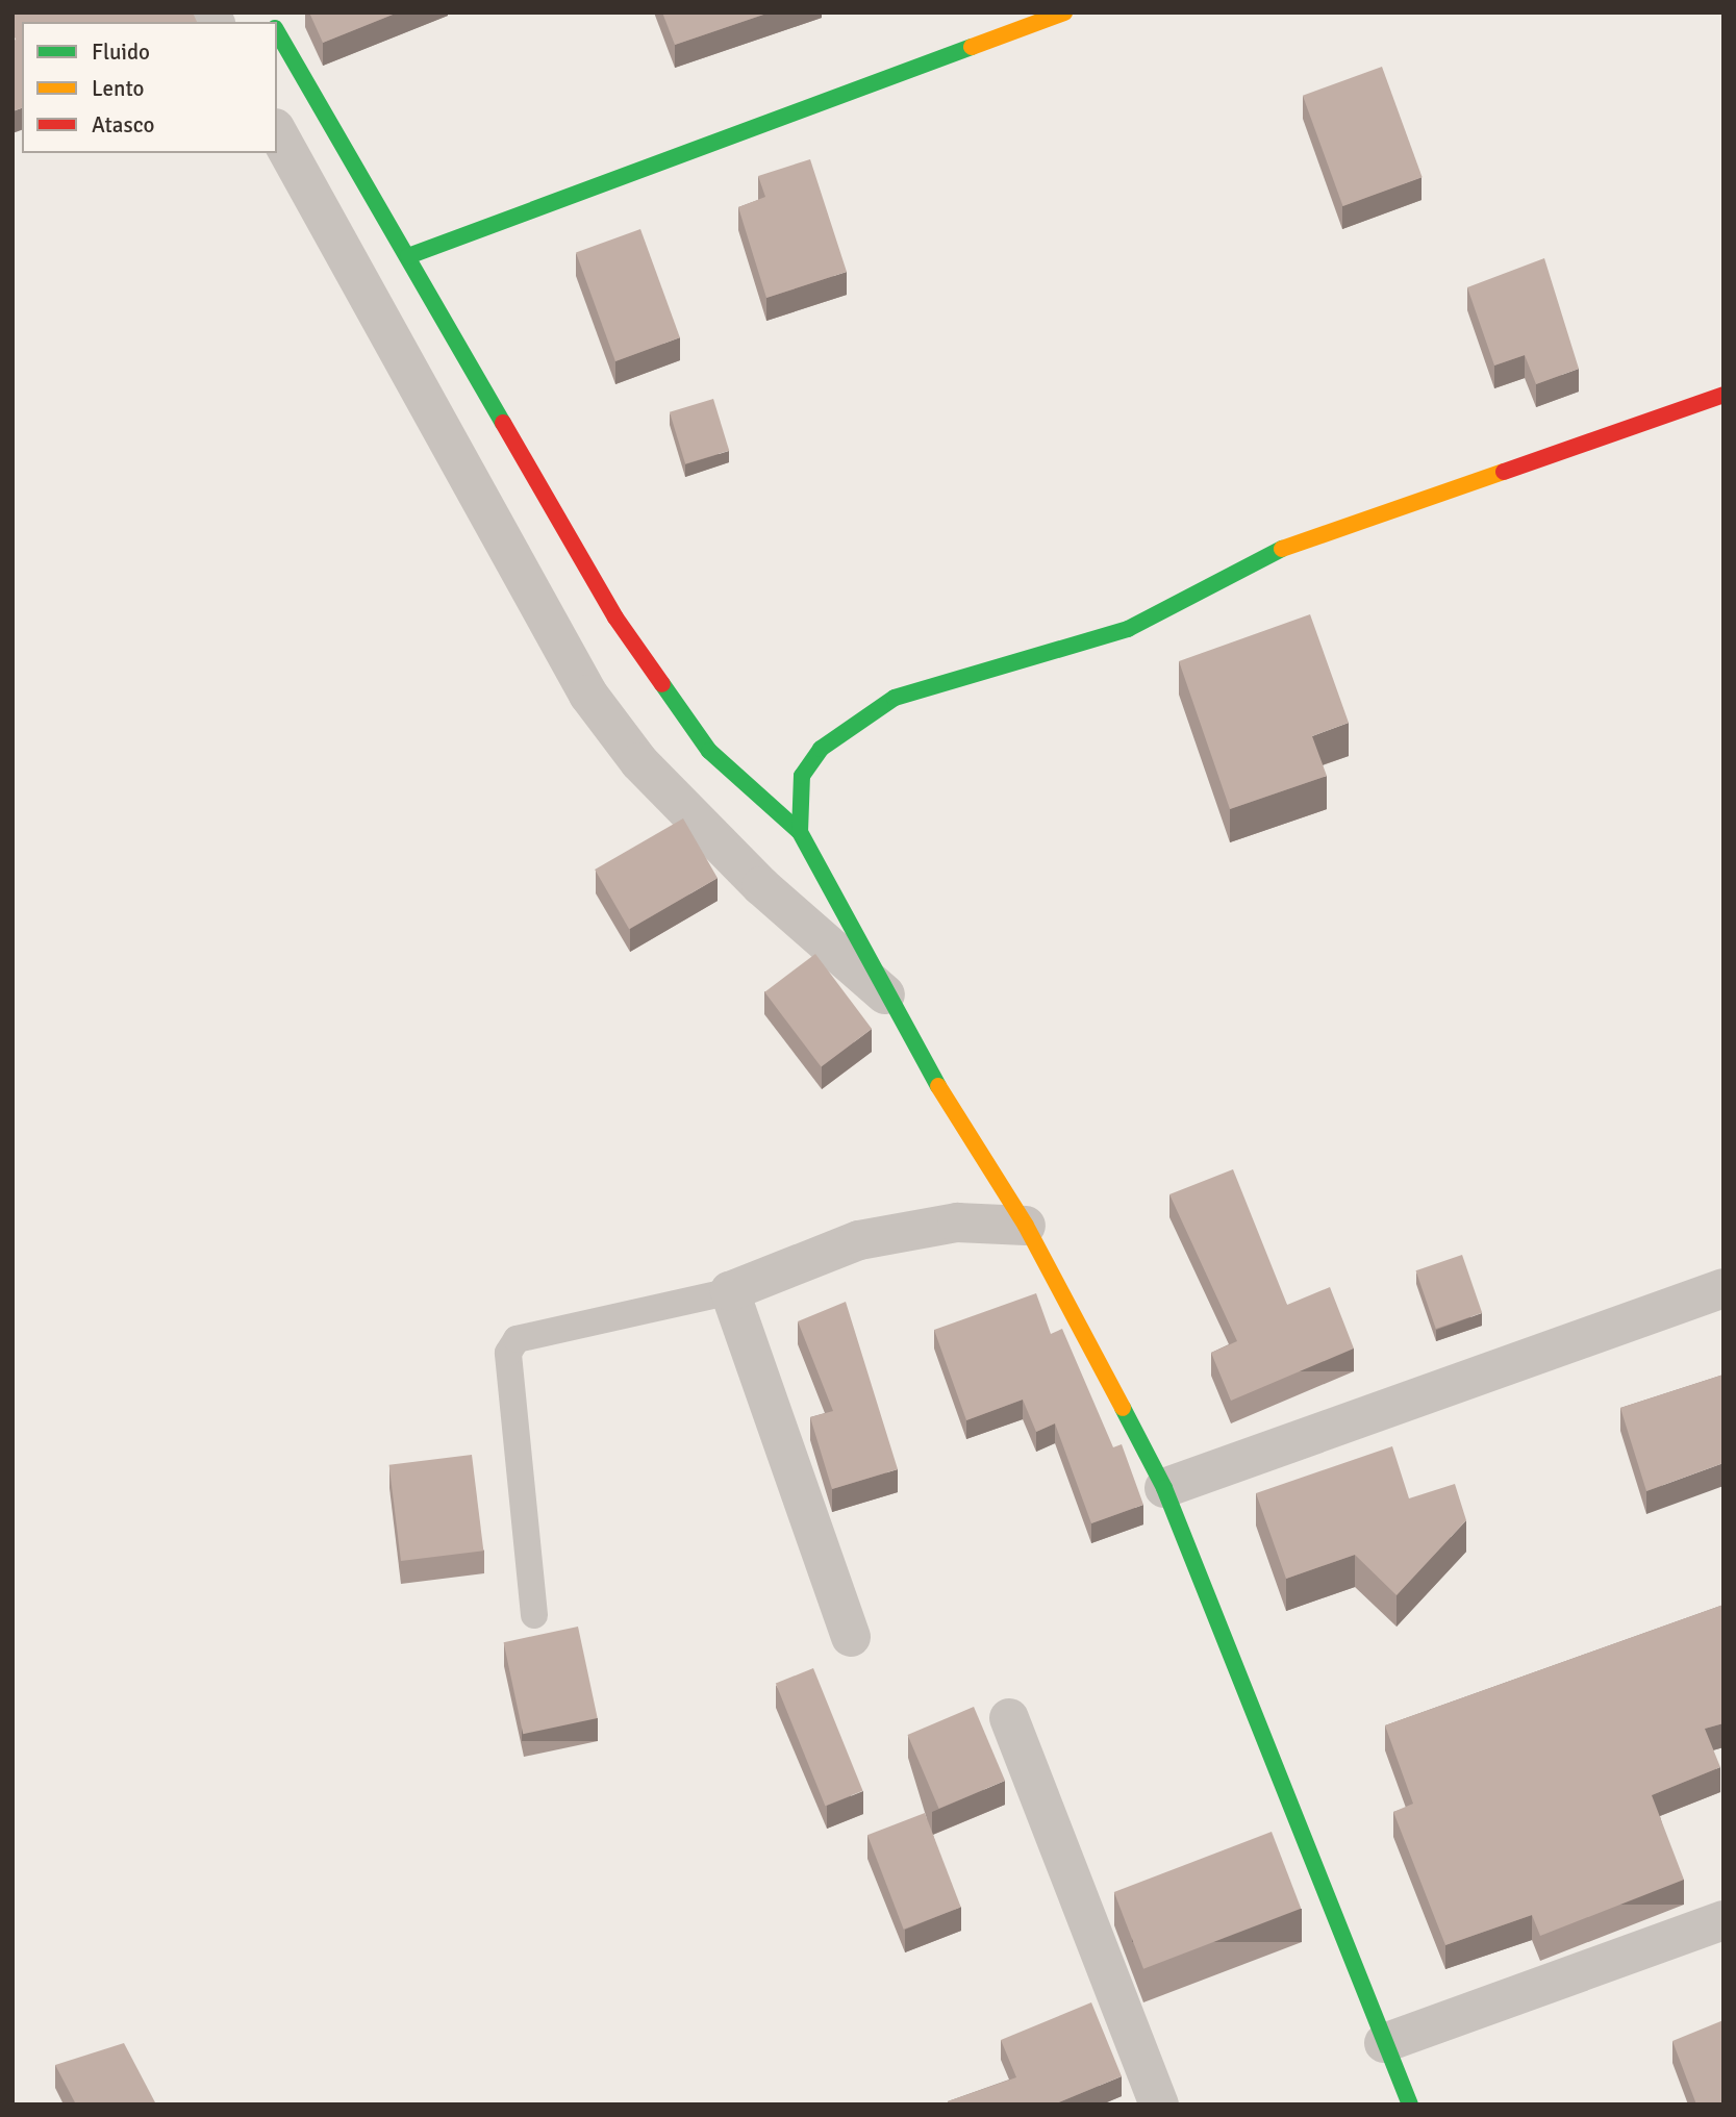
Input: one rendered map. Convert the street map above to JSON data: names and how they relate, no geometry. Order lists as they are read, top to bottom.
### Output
{
  "legend": ["Fluido", "Lento", "Atasco"]
}
